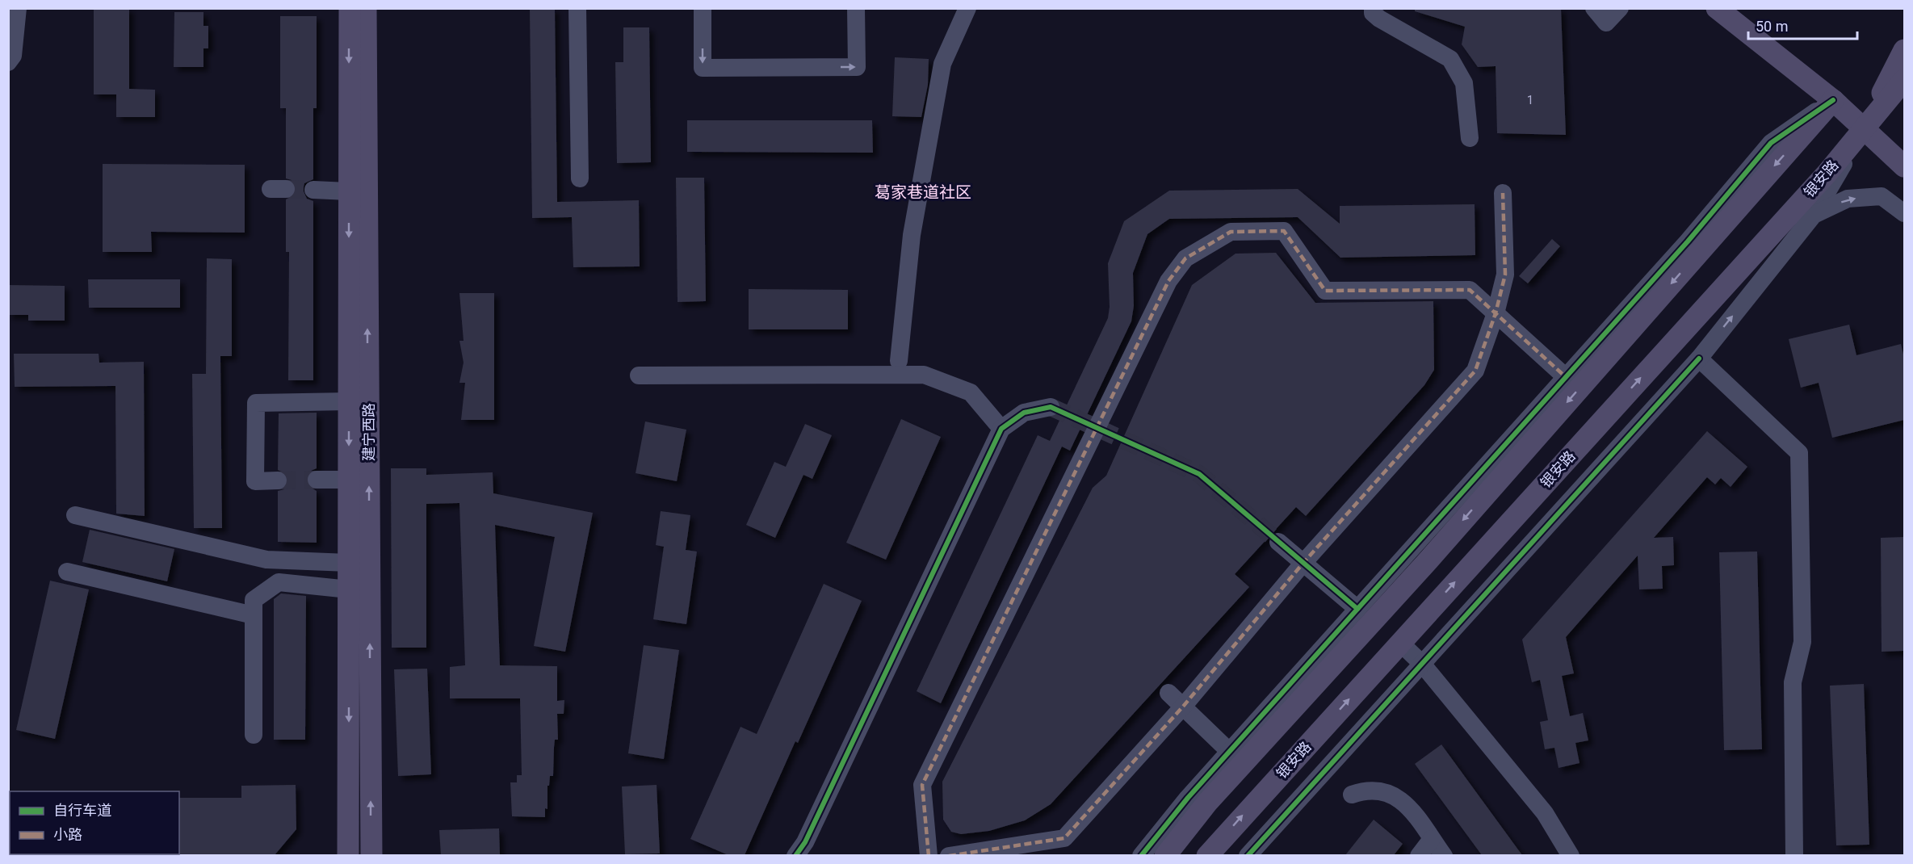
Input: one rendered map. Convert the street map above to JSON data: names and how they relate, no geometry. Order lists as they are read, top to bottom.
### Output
{
  "streets": {
    "main road": ["银安路", "建宁西路"]
  },
  "districts": ["葛家巷道社区"],
  "house_numbers": ["1"],
  "legend": ["自行车道", "小路"],
  "scale_bar": "50 m"
}
